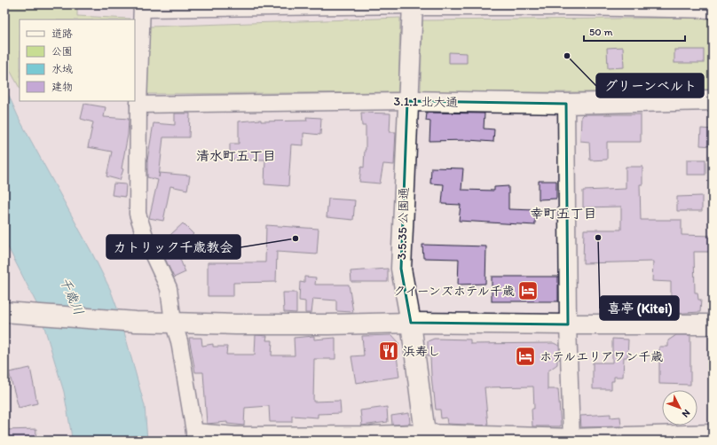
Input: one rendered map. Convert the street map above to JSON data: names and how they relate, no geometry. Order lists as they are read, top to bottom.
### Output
{
  "streets": {
    "street": ["3.1.1 北大通", "3.5.35 公園通"]
  },
  "crossings": [
    ["3.1.1 北大通", "3.5.35 公園通"]
  ],
  "districts": ["清水町五丁目", "幸町五丁目"],
  "water": ["千歳川"],
  "places": {
    "other": ["グリーンベルト", "喜亭 (Kitei)", "カトリック千歳教会"],
    "hotel": ["クイーンズホテル千歳", "ホテルエリアワン千歳"],
    "restaurant": ["浜寿し"]
  },
  "legend": [
    "道路",
    "公園",
    "水域",
    "建物"
  ],
  "scale_bar": "50 m",
  "north": "bottom right"
}
